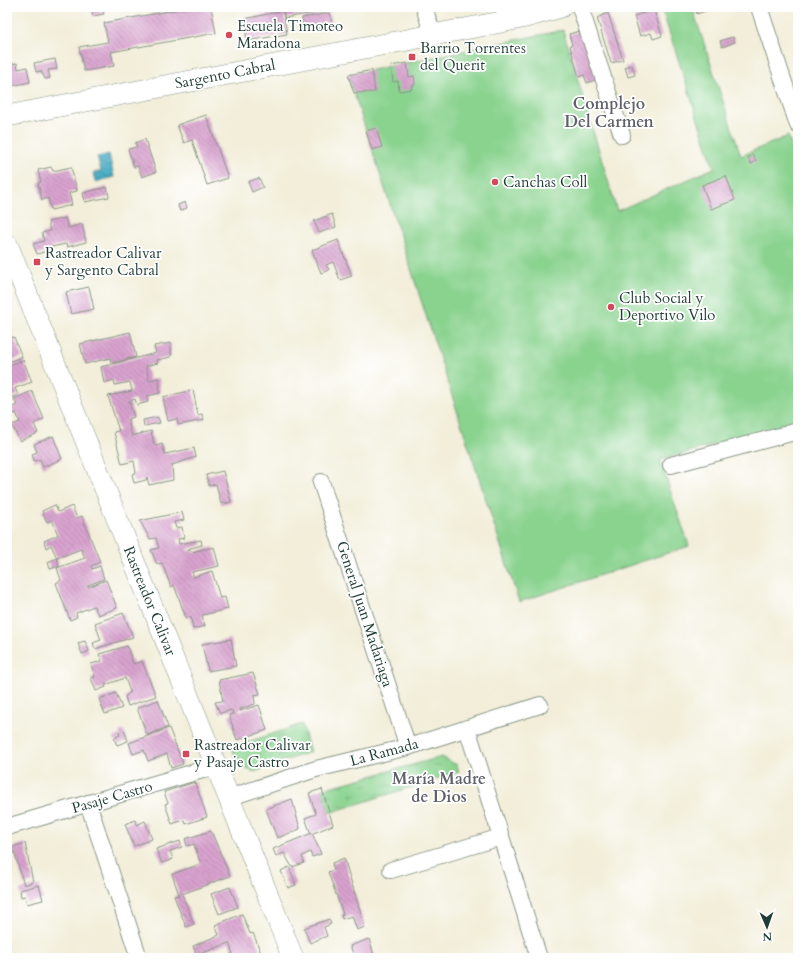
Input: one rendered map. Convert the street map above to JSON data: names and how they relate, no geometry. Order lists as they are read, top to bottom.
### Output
{
  "streets": {
    "main road": ["Sargento Cabral", "Rastreador Calivar"],
    "street": ["General Juan Madariaga", "La Ramada", "Pasaje Castro"]
  },
  "crossings": [
    ["Rastreador Calivar", "La Ramada"],
    ["Rastreador Calivar", "Pasaje Castro"],
    ["General Juan Madariaga", "La Ramada"]
  ],
  "districts": ["Complejo Del Carmen", "María Madre de Dios"],
  "places": {
    "other": ["Escuela Timoteo Maradona", "Canchas Coll", "Club Social y Deportivo Vilo"],
    "transit": ["Barrio Torrentes del Querit", "Rastreador Calivar y Sargento Cabral", "Rastreador Calivar y Pasaje Castro"]
  },
  "north": "bottom"
}
